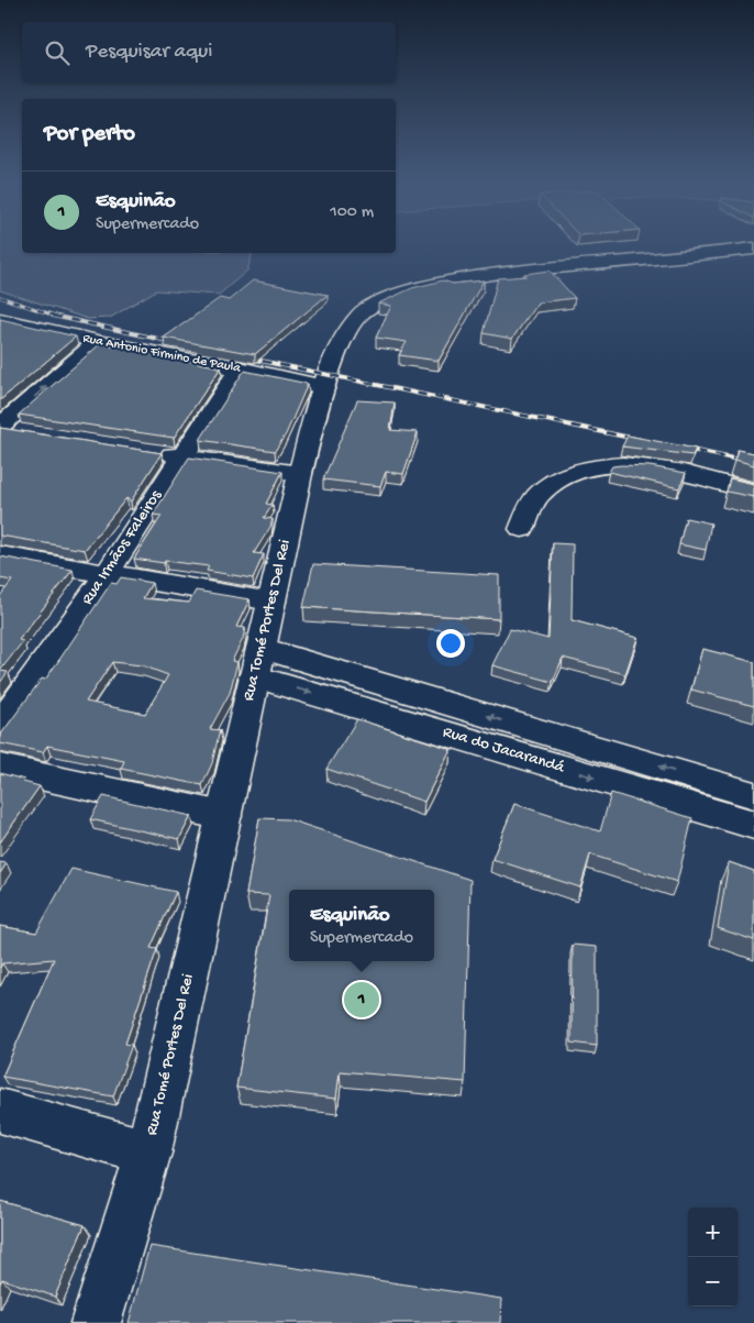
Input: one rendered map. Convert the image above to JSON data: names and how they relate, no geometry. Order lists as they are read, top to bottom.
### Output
{
  "streets": {
    "street": [
      "Rua Antonio Firmino de Paula",
      "Rua Irmãos Faleiros",
      "Rua Tomé Portes Del Rei",
      "Rua do Jacarandá"
    ]
  },
  "crossings": [
    ["Rua Antonio Firmino de Paula", "Rua Irmãos Faleiros"],
    ["Rua Antonio Firmino de Paula", "Rua Tomé Portes Del Rei"],
    ["Rua Tomé Portes Del Rei", "Rua do Jacarandá"]
  ],
  "page": {
    "search": "Pesquisar aqui",
    "heading": "Por perto",
    "list": [
      {
        "mark": "1",
        "name": "Esquinão",
        "note": "Supermercado",
        "value": "100 m"
      }
    ],
    "popup": ["Esquinão", "Supermercado"],
    "pins": "1",
    "map_buttons": ["+", "−"]
  }
}
